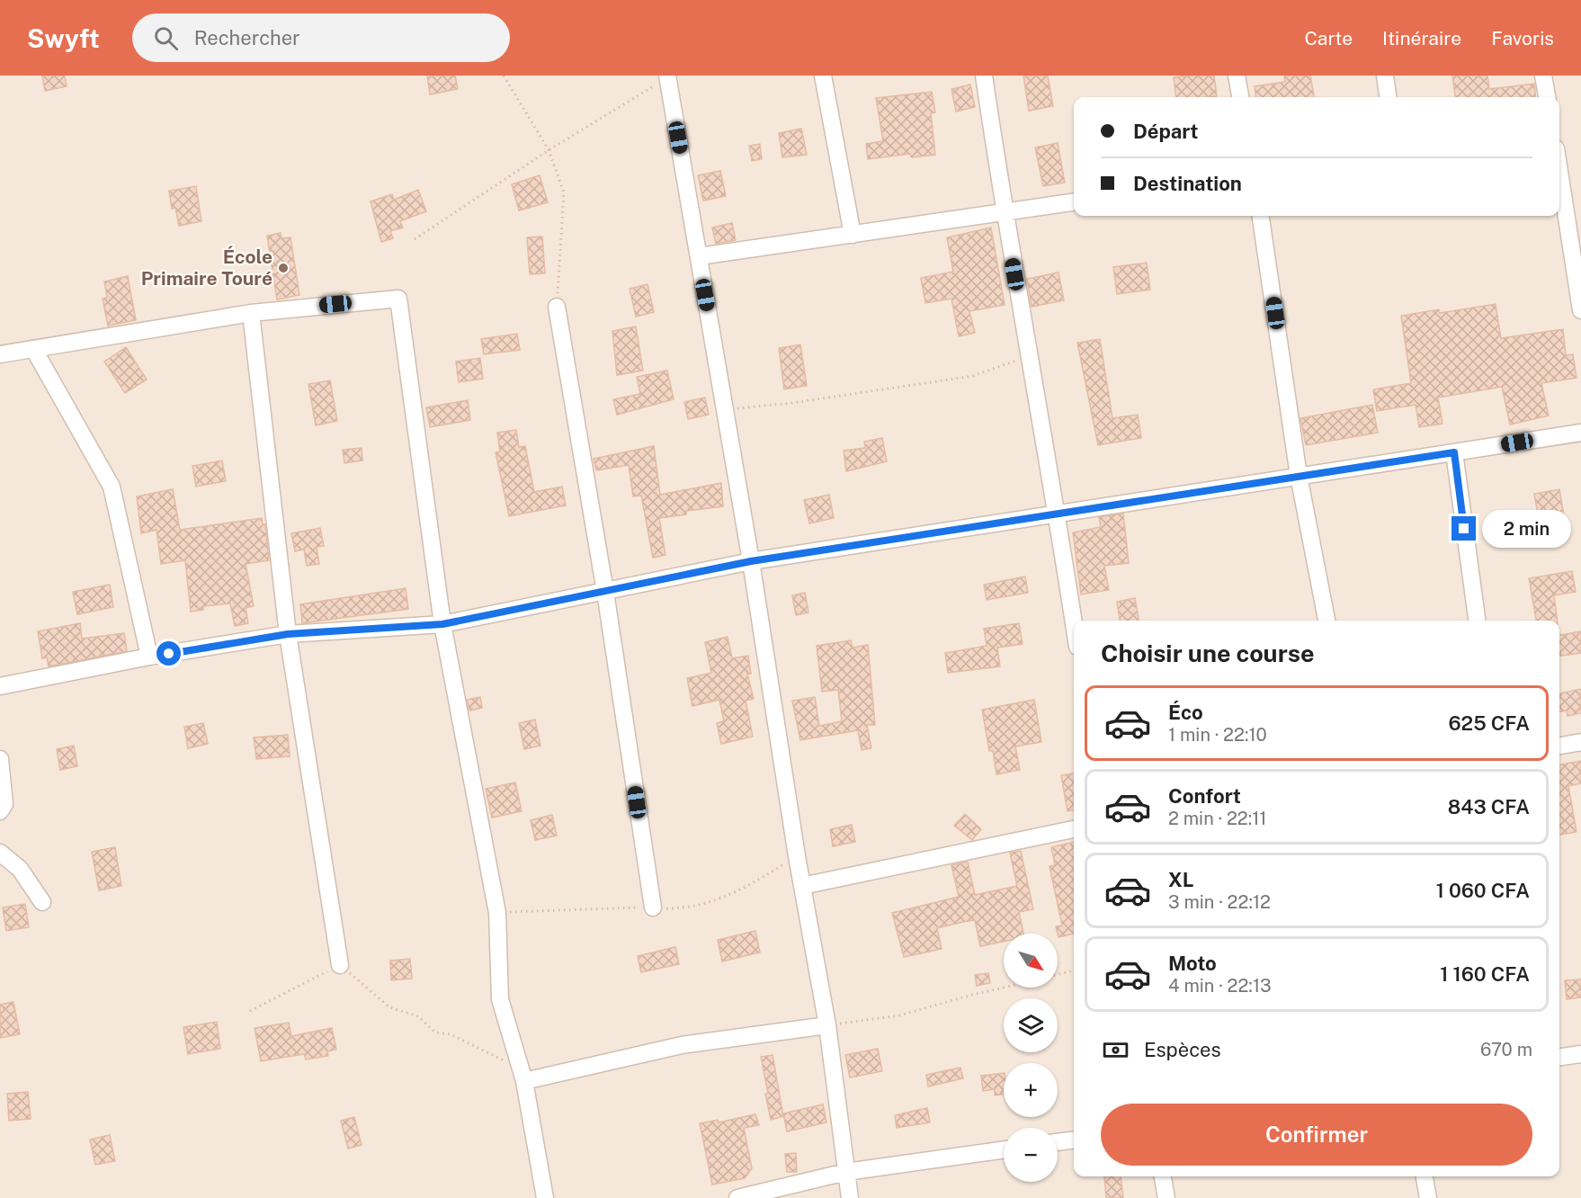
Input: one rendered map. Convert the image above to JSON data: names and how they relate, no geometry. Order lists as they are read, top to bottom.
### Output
{
  "places": ["École Primaire Touré"],
  "north": "bottom right",
  "page": {
    "header": "Swyft",
    "search": "Rechercher",
    "nav": ["Carte", "Itinéraire", "Favoris"],
    "banner": ["Départ", "Destination"],
    "bubble": "2 min",
    "heading": "Choisir une course",
    "list": [
      {
        "name": "Éco",
        "note": "1 min · 22:10",
        "value": "625 CFA"
      },
      {
        "name": "Confort",
        "note": "2 min · 22:11",
        "value": "843 CFA"
      },
      {
        "name": "XL",
        "note": "3 min · 22:12",
        "value": "1 060 CFA"
      },
      {
        "name": "Moto",
        "note": "4 min · 22:13",
        "value": "1 160 CFA"
      }
    ],
    "map_buttons": ["+", "−"],
    "pay": ["Espèces", "670 m"],
    "buttons": "Confirmer"
  }
}
